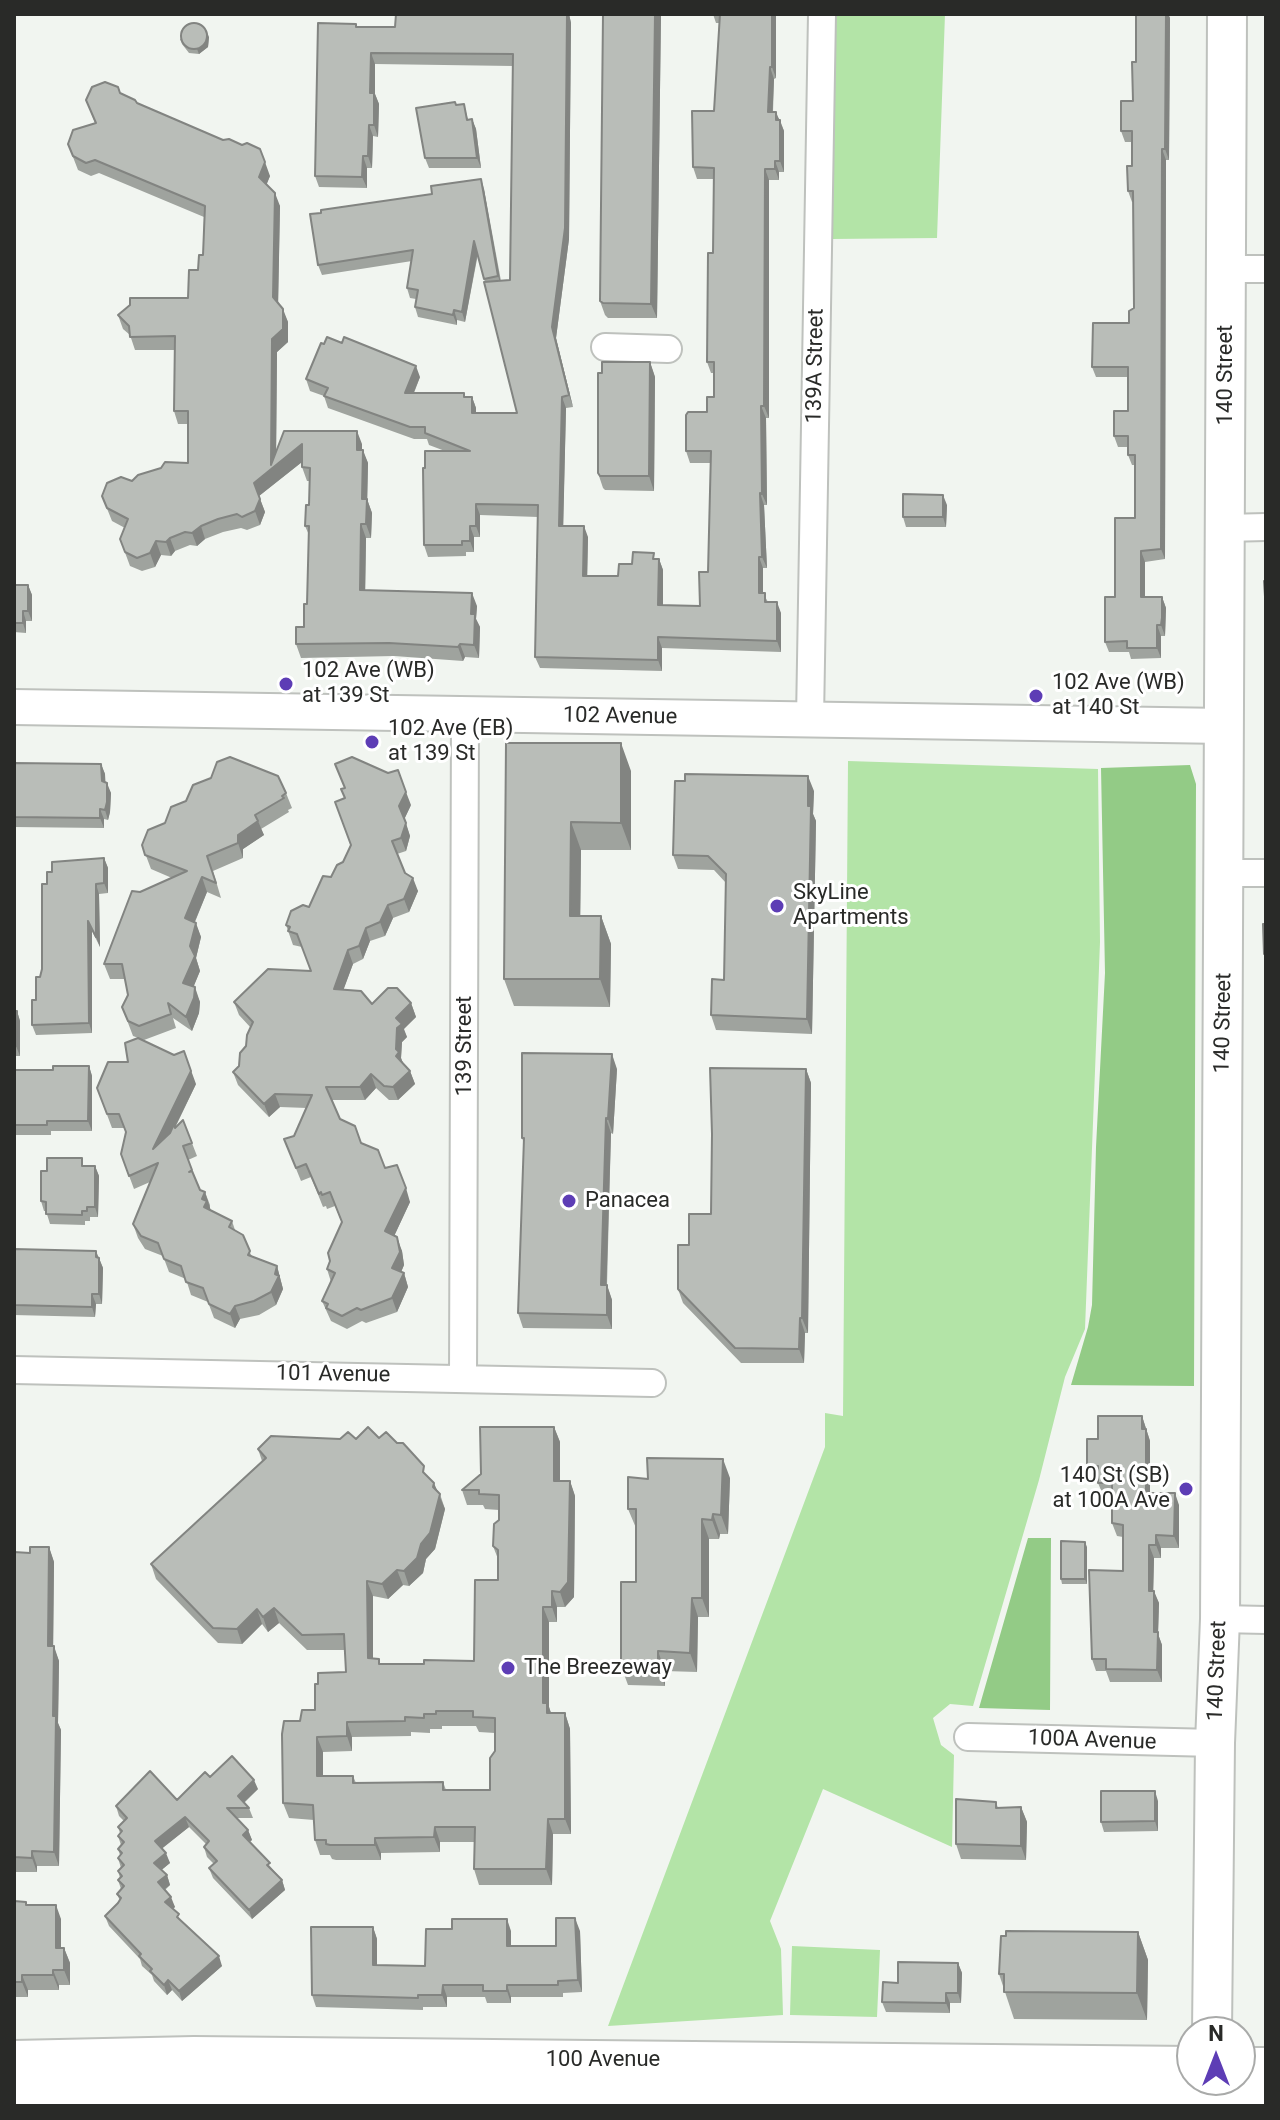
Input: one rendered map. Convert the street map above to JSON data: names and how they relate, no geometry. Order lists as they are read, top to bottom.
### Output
{
  "streets": {
    "main road": ["140 Street", "100 Avenue"],
    "street": [
      "139A Street",
      "102 Avenue",
      "139 Street",
      "101 Avenue",
      "100A Avenue"
    ]
  },
  "crossings": [
    ["139A Street", "102 Avenue"],
    ["140 Street", "102 Avenue"],
    ["140 Street", "100A Avenue"],
    ["102 Avenue", "139 Street"],
    ["139 Street", "101 Avenue"]
  ],
  "places": [
    "102 Ave (WB) at 139 St",
    "102 Ave (WB) at 140 St",
    "102 Ave (EB) at 139 St",
    "SkyLine Apartments",
    "Panacea",
    "140 St (SB) at 100A Ave",
    "The Breezeway"
  ],
  "north": "top"
}
